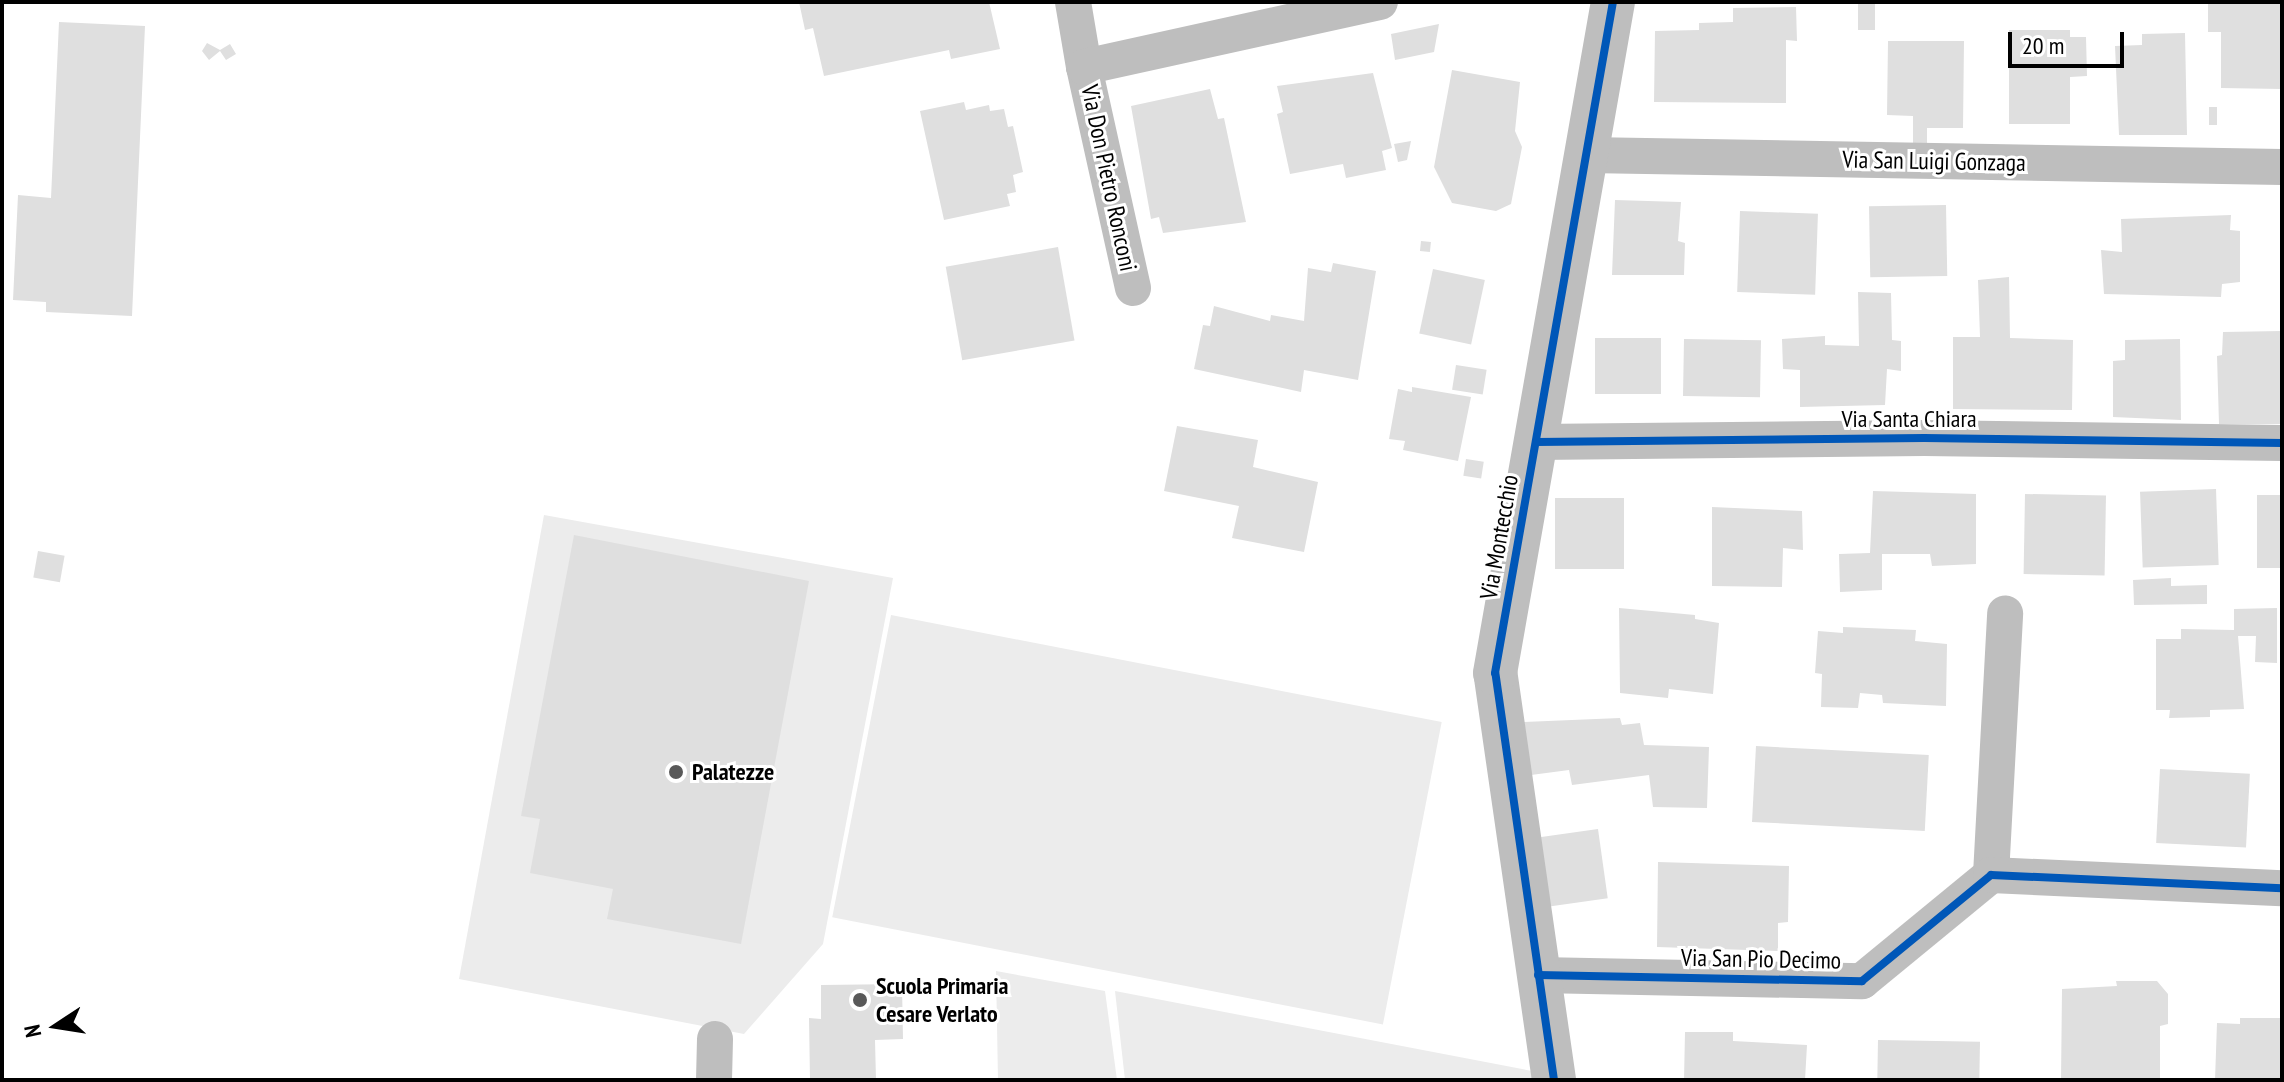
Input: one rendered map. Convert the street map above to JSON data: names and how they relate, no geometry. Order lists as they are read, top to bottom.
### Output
{
  "streets": {
    "street": [
      "Via San Luigi Gonzaga",
      "Via Don Pietro Ronconi",
      "Via Santa Chiara",
      "Via Montecchio",
      "Via San Pio Decimo"
    ]
  },
  "crossings": [
    ["Via San Luigi Gonzaga", "Via Montecchio"],
    ["Via Santa Chiara", "Via Montecchio"],
    ["Via Montecchio", "Via San Pio Decimo"]
  ],
  "places": ["Palatezze", "Scuola Primaria Cesare Verlato"],
  "scale_bar": "20 m",
  "north": "left"
}
